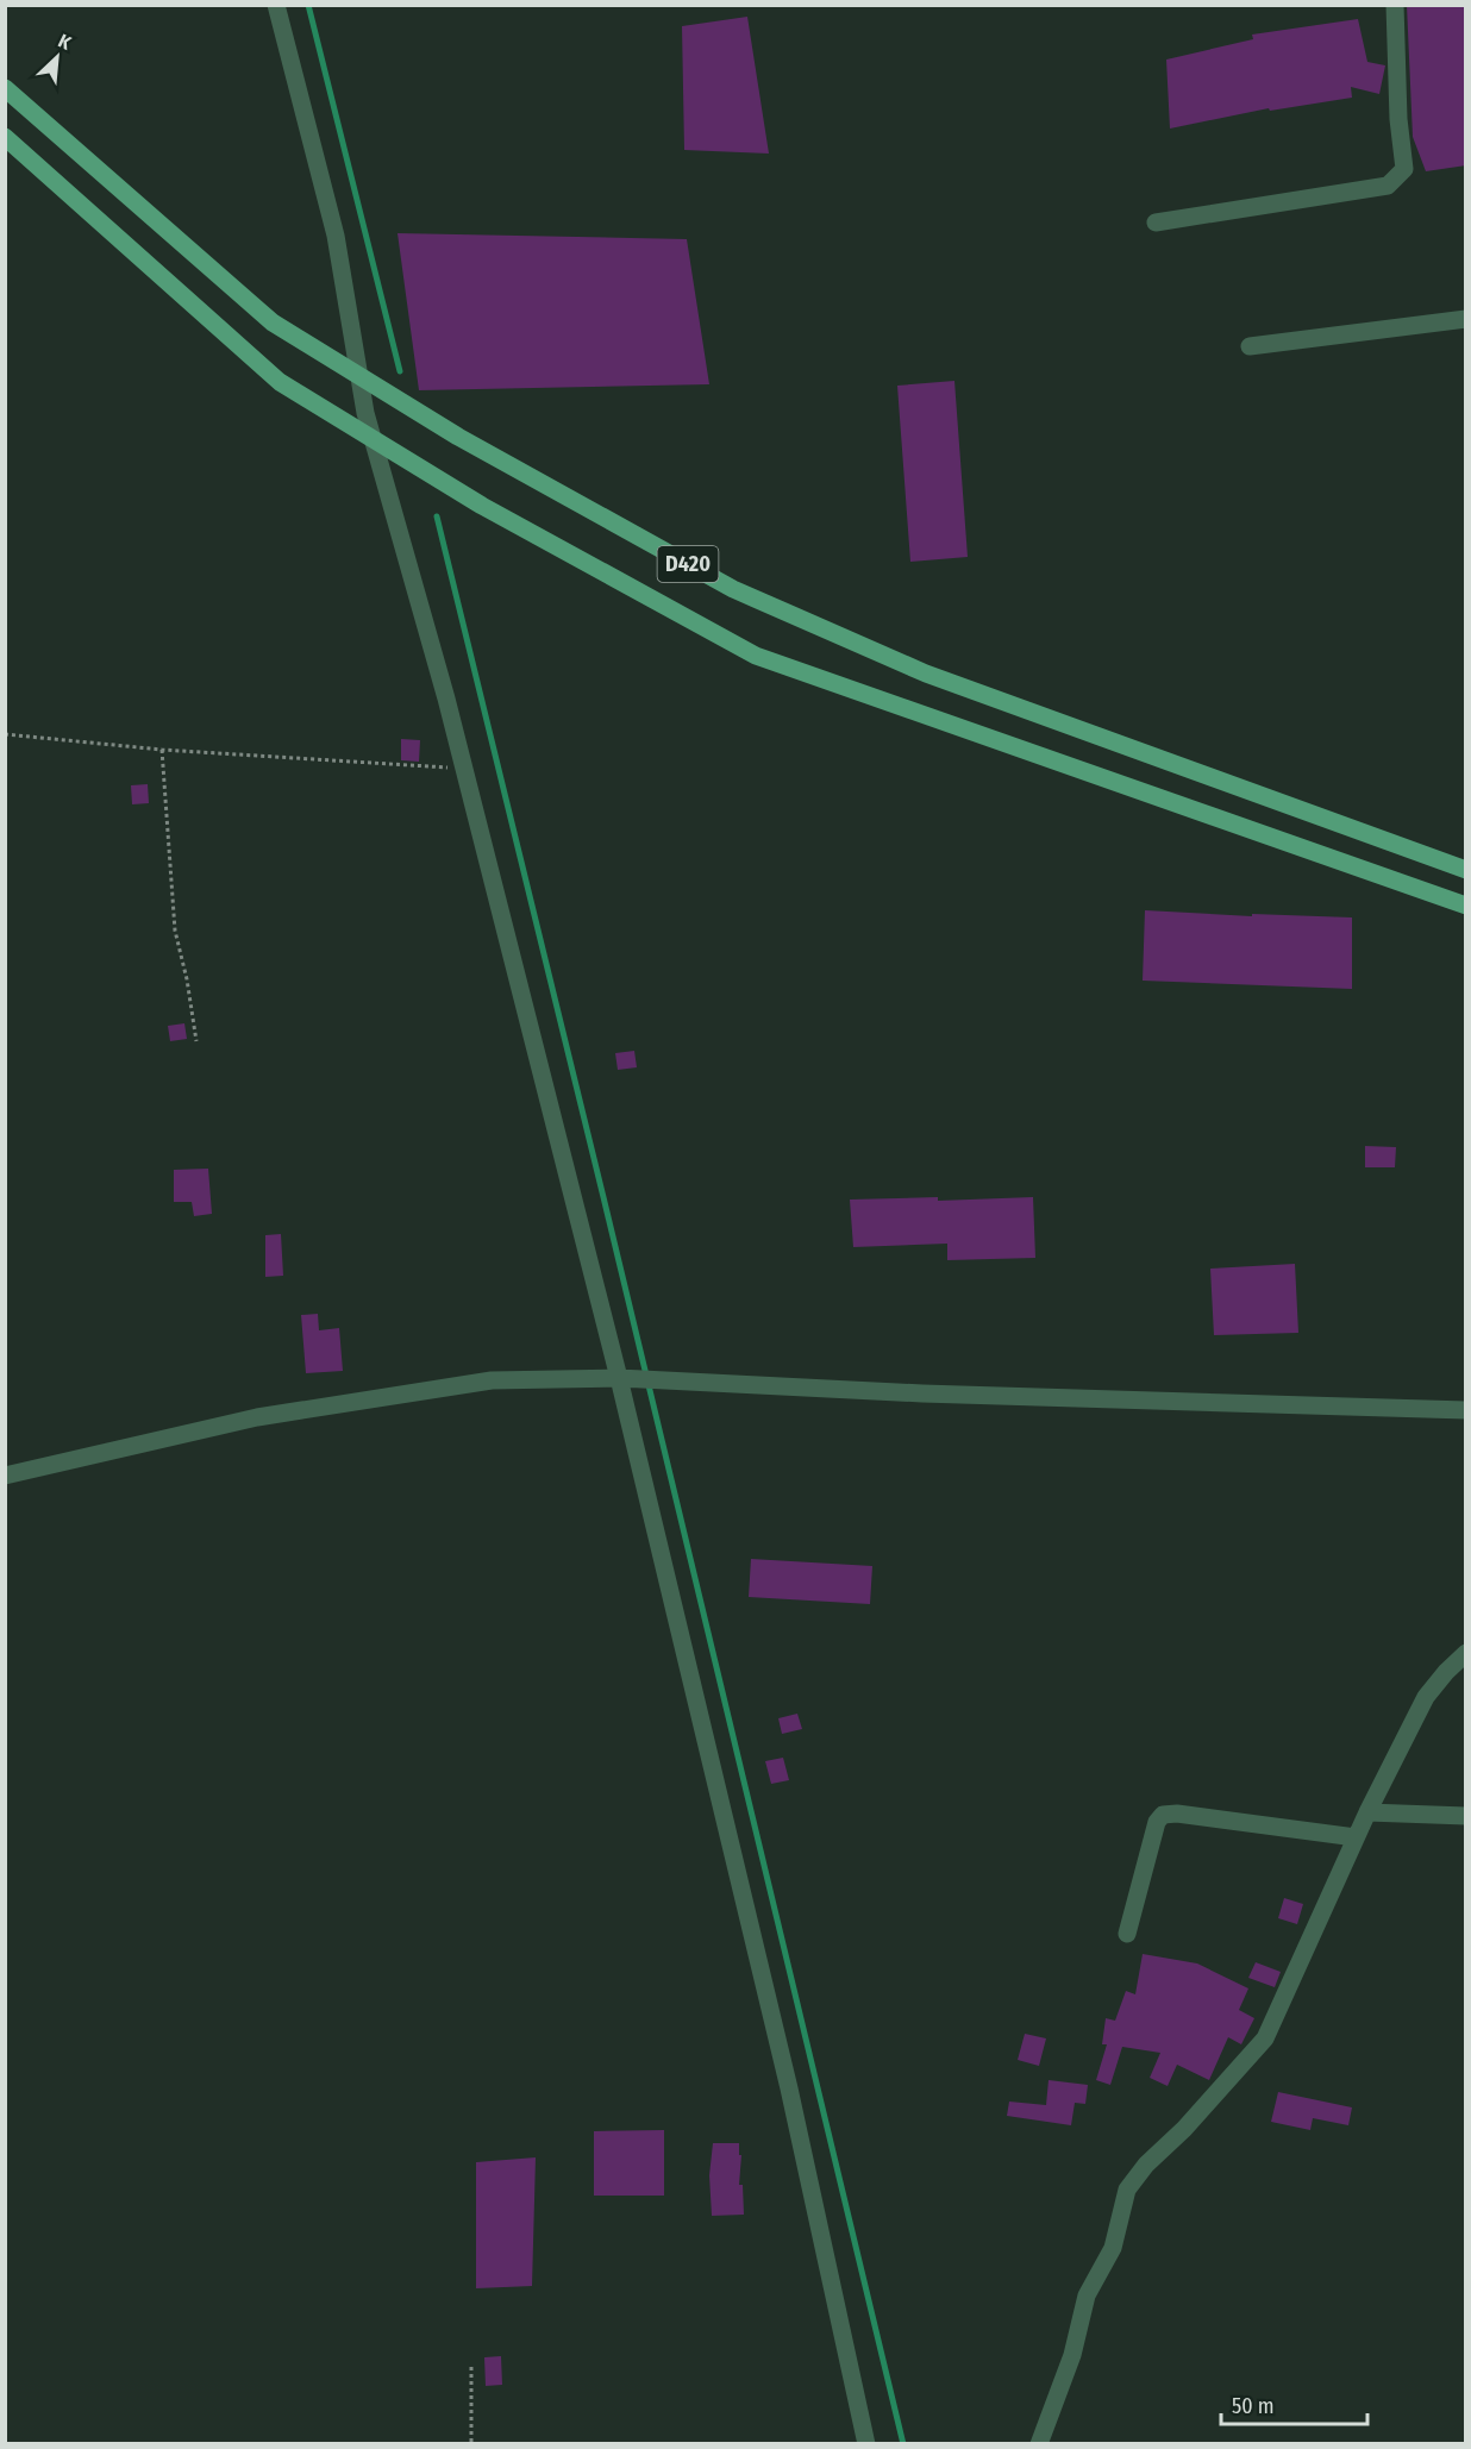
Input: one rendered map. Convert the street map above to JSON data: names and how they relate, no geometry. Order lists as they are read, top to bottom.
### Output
{
  "streets": {
    "main road": ["D420"]
  },
  "scale_bar": "50 m",
  "north": "top right"
}
